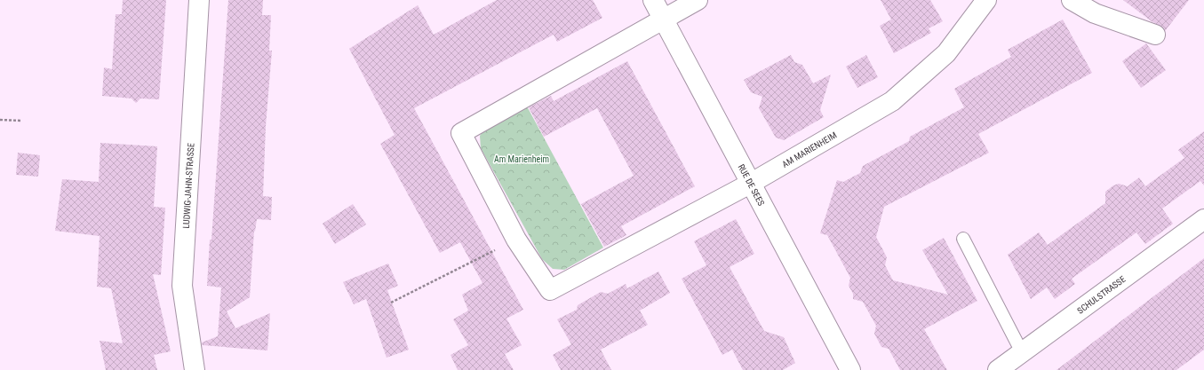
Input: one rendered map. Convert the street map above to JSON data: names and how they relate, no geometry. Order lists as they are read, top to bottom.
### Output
{
  "streets": {
    "street": [
      "AM MARIENHEIM",
      "LUDWIG-JAHN-STRASSE",
      "RUE DE SEES",
      "SCHULSTRASSE"
    ]
  },
  "crossings": [
    ["AM MARIENHEIM", "RUE DE SEES"]
  ],
  "parks": ["Am Marienheim"]
}
